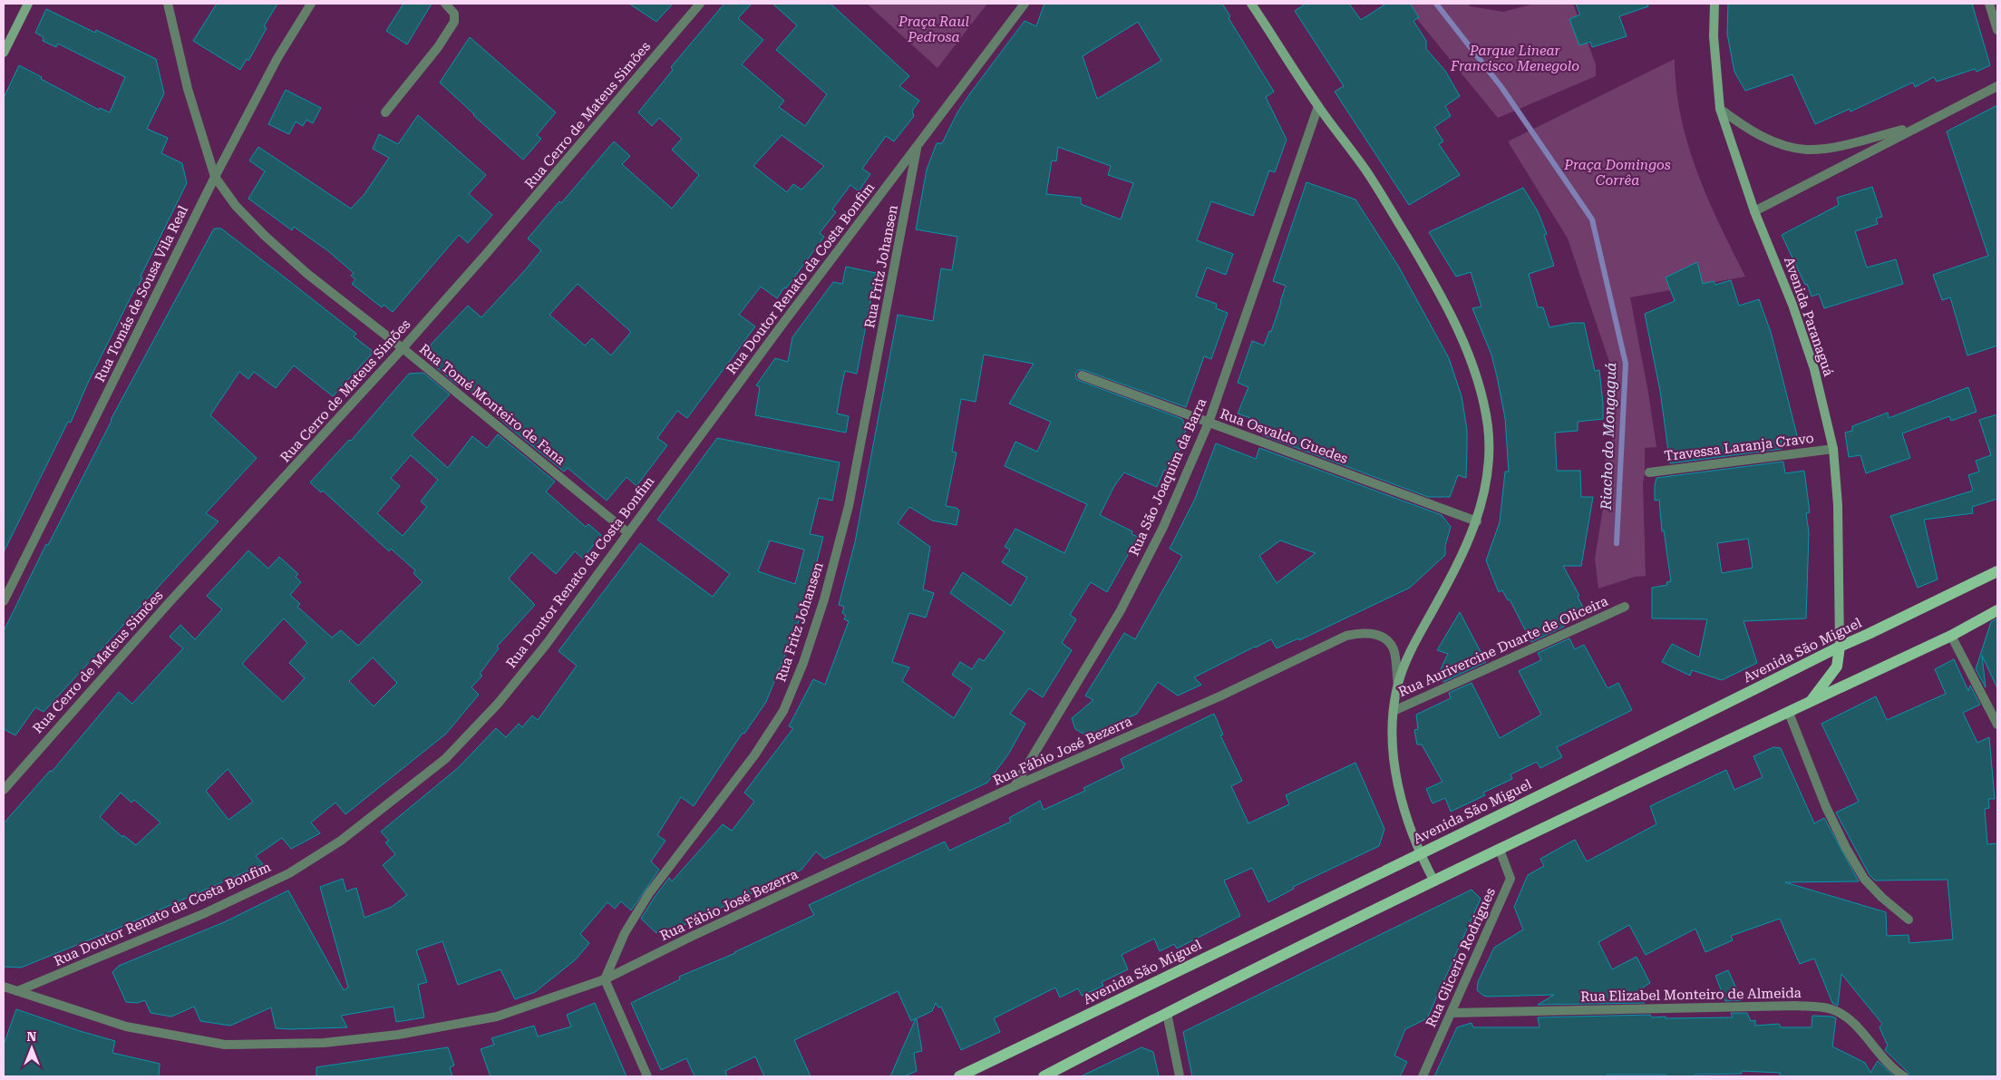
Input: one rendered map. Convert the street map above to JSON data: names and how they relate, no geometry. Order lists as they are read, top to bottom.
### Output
{
  "streets": {
    "main road": ["Avenida Paranaguá", "Avenida São Miguel"],
    "street": [
      "Rua Cerro de Mateus Simões",
      "Rua Fritz Johansen",
      "Rua Doutor Renato da Costa Bonfim",
      "Rua Tomás de Sousa Vila Real",
      "Rua Tomé Monteiro de Fana",
      "Rua Osvaldo Guedes",
      "Travessa Laranja Cravo",
      "Rua São Joaquim da Barra",
      "Rua Aurivercine Duarte de Oliceira",
      "Rua Fábio José Bezerra",
      "Rua Glicerio Rodrigues",
      "Rua Elizabel Monteiro de Almeida"
    ]
  },
  "crossings": [
    ["Rua Cerro de Mateus Simões", "Rua Tomé Monteiro de Fana"],
    ["Rua Fritz Johansen", "Rua Doutor Renato da Costa Bonfim"],
    ["Rua Fritz Johansen", "Rua Fábio José Bezerra"],
    ["Rua Doutor Renato da Costa Bonfim", "Rua Tomé Monteiro de Fana"],
    ["Rua Doutor Renato da Costa Bonfim", "Rua Fábio José Bezerra"],
    ["Rua Tomás de Sousa Vila Real", "Rua Tomé Monteiro de Fana"],
    ["Avenida Paranaguá", "Travessa Laranja Cravo"],
    ["Avenida Paranaguá", "Avenida São Miguel"],
    ["Rua Osvaldo Guedes", "Rua São Joaquim da Barra"],
    ["Rua São Joaquim da Barra", "Rua Fábio José Bezerra"],
    ["Rua Glicerio Rodrigues", "Rua Elizabel Monteiro de Almeida"]
  ],
  "water": ["Riacho do Mongaguá"],
  "parks": ["Praça Raul Pedrosa", "Parque Linear Francisco Menegolo", "Praça Domingos Corrêa"],
  "north": "top"
}
